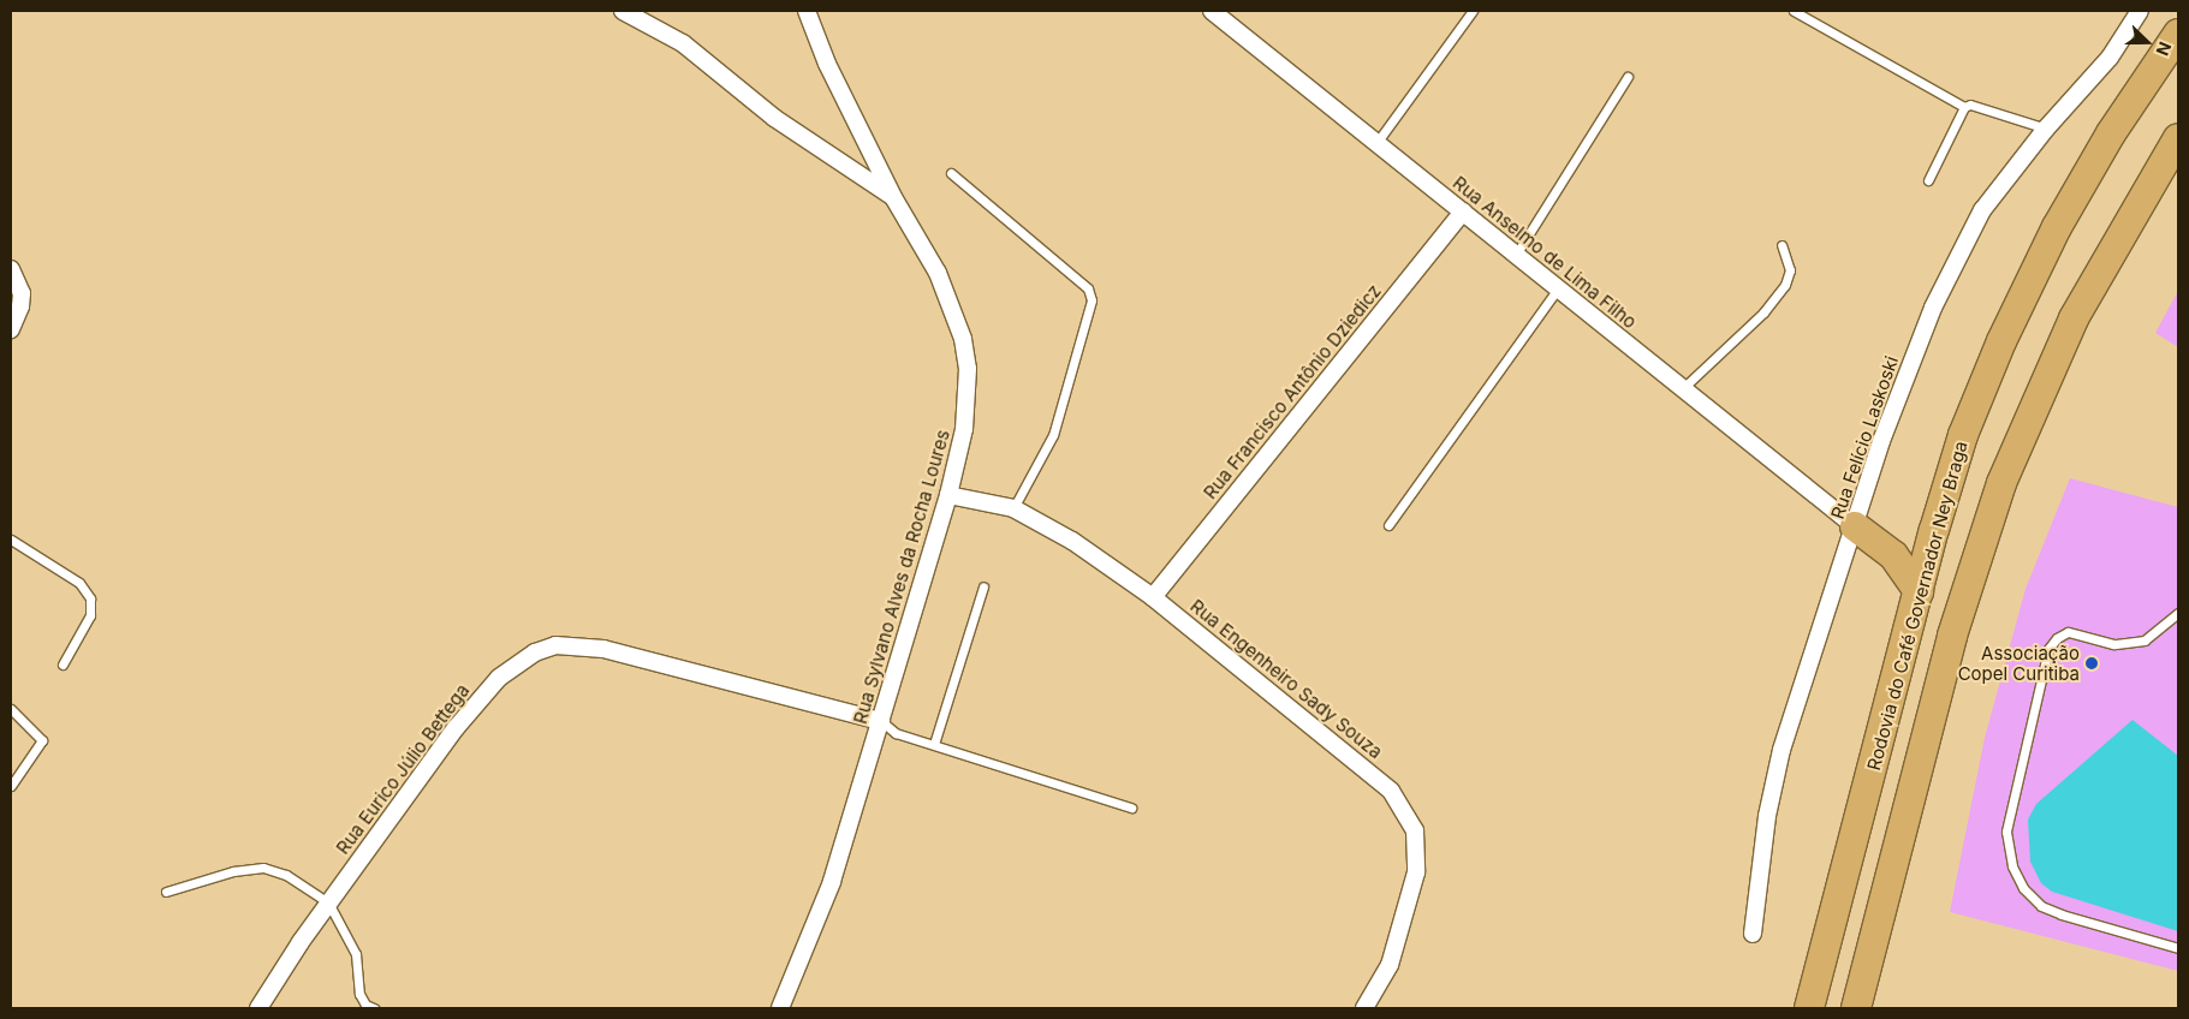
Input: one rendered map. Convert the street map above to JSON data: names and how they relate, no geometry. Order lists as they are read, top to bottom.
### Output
{
  "streets": {
    "highway": ["Rodovia do Café Governador Ney Braga"],
    "street": [
      "Rua Anselmo de Lima Filho",
      "Rua Francisco Antônio Dziedicz",
      "Rua Felício Laskoski",
      "Rua Sylvano Alves da Rocha Loures",
      "Rua Engenheiro Sady Souza",
      "Rua Eurico Júlio Bettega"
    ]
  },
  "crossings": [
    ["Rua Anselmo de Lima Filho", "Rua Francisco Antônio Dziedicz"],
    ["Rua Anselmo de Lima Filho", "Rua Felício Laskoski"],
    ["Rua Francisco Antônio Dziedicz", "Rua Engenheiro Sady Souza"],
    ["Rua Sylvano Alves da Rocha Loures", "Rua Engenheiro Sady Souza"],
    ["Rua Sylvano Alves da Rocha Loures", "Rua Eurico Júlio Bettega"]
  ],
  "places": ["Associação Copel Curitiba"],
  "north": "right"
}
